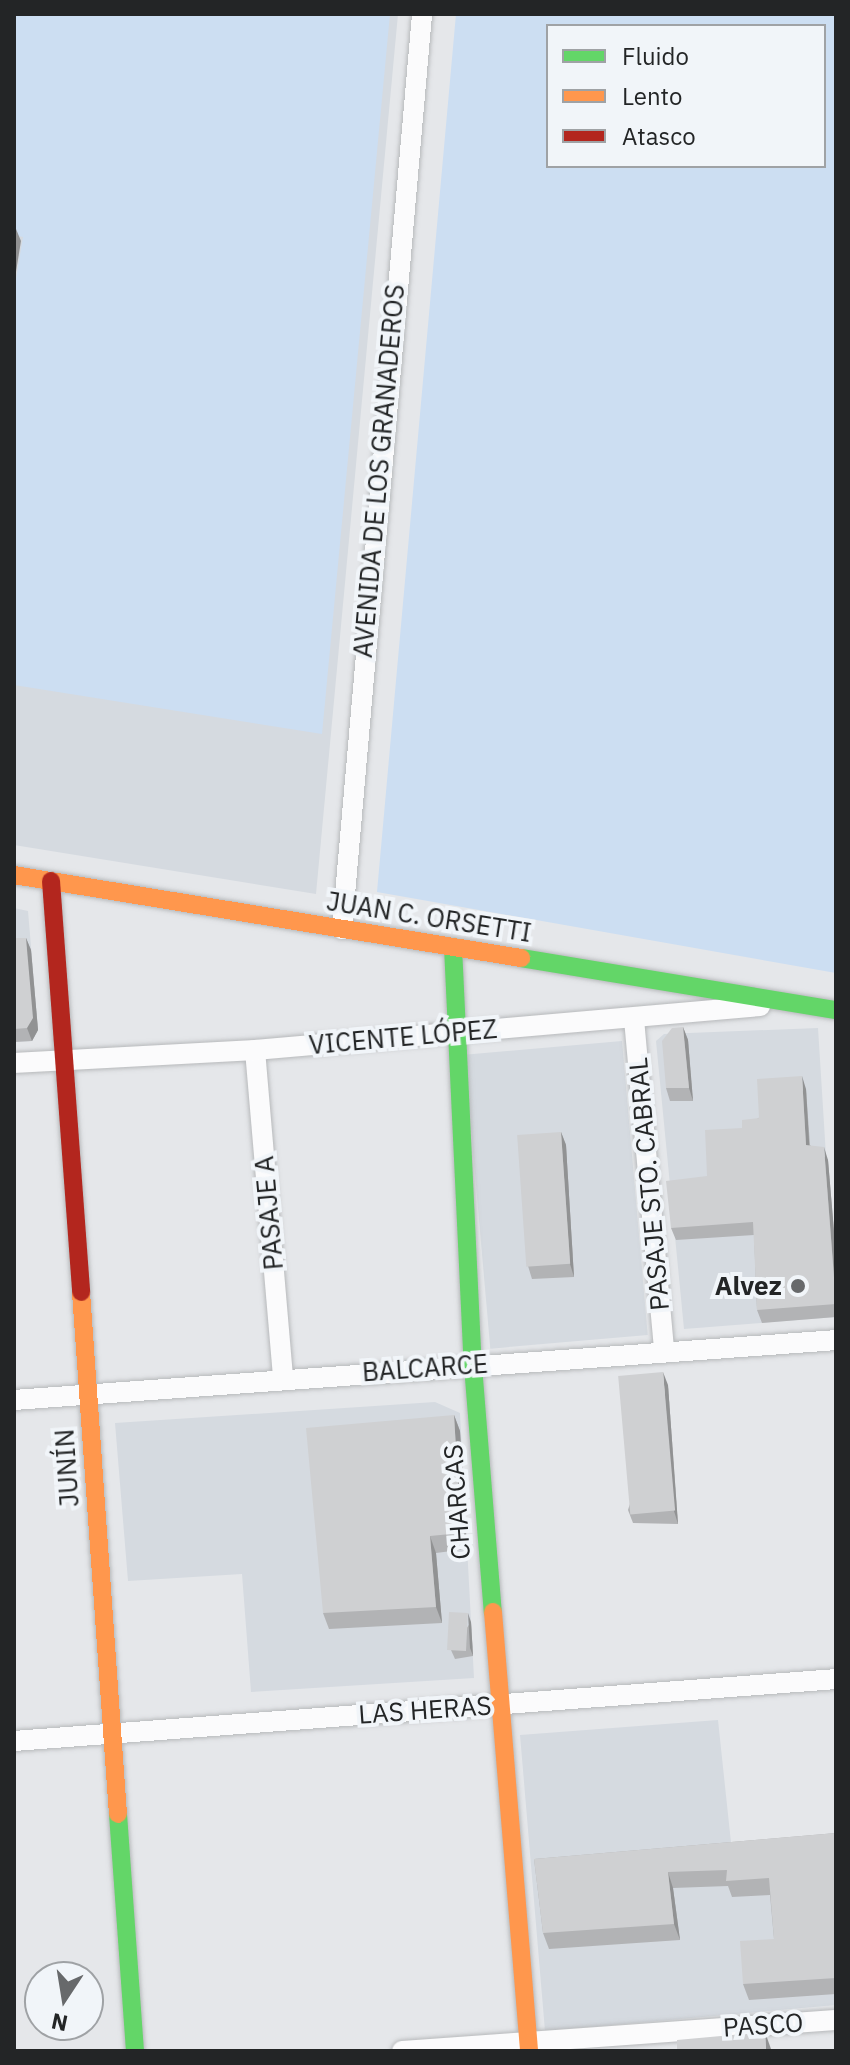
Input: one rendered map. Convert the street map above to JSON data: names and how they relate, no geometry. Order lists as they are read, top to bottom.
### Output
{
  "streets": {
    "street": [
      "AVENIDA DE LOS GRANADEROS",
      "JUAN C. ORSETTI",
      "VICENTE LÓPEZ",
      "PASAJE STO. CABRAL",
      "PASAJE A",
      "BALCARCE",
      "JUNÍN",
      "CHARCAS",
      "LAS HERAS",
      "PASCO"
    ]
  },
  "crossings": [
    ["AVENIDA DE LOS GRANADEROS", "JUAN C. ORSETTI"],
    ["JUAN C. ORSETTI", "VICENTE LÓPEZ"],
    ["JUAN C. ORSETTI", "JUNÍN"],
    ["JUAN C. ORSETTI", "CHARCAS"],
    ["VICENTE LÓPEZ", "PASAJE STO. CABRAL"],
    ["VICENTE LÓPEZ", "PASAJE A"],
    ["VICENTE LÓPEZ", "JUNÍN"],
    ["VICENTE LÓPEZ", "CHARCAS"],
    ["PASAJE STO. CABRAL", "BALCARCE"],
    ["PASAJE A", "BALCARCE"],
    ["BALCARCE", "JUNÍN"],
    ["BALCARCE", "CHARCAS"],
    ["JUNÍN", "LAS HERAS"],
    ["CHARCAS", "LAS HERAS"],
    ["CHARCAS", "PASCO"]
  ],
  "places": ["Alvez"],
  "legend": ["Fluido", "Lento", "Atasco"],
  "north": "bottom"
}
